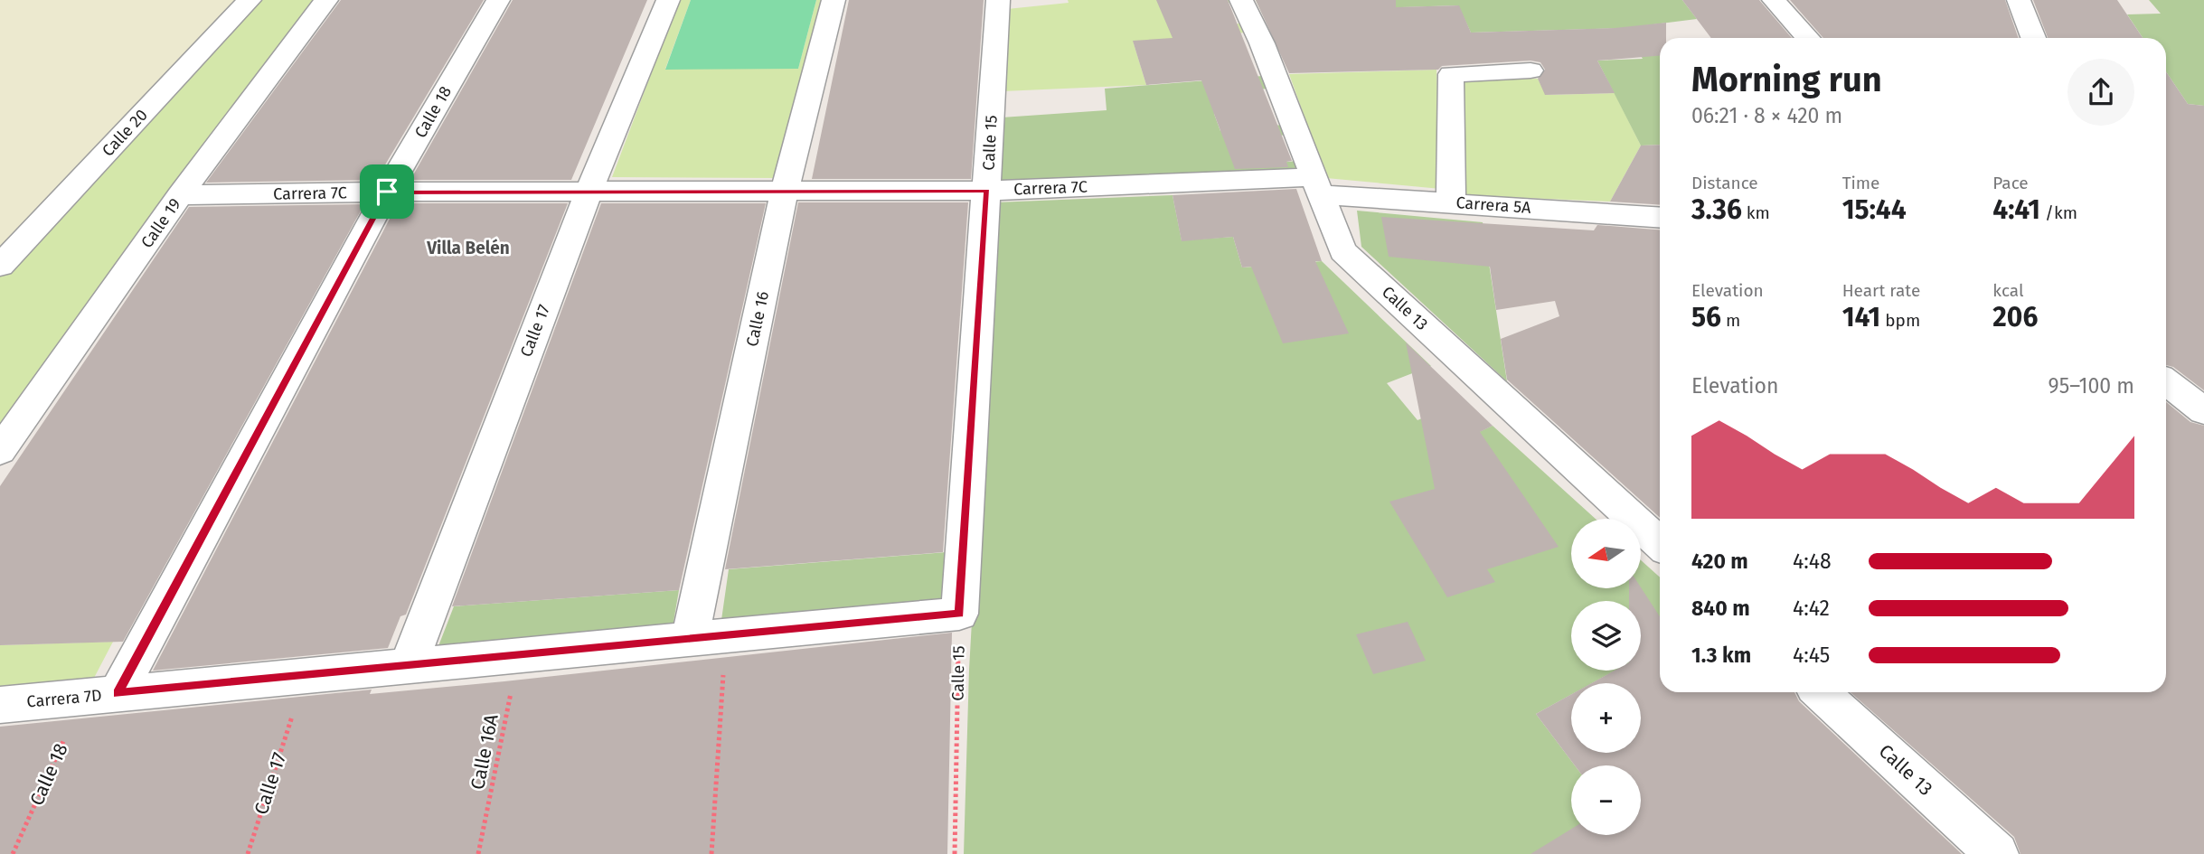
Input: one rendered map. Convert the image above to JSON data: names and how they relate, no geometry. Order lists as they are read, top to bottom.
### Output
{
  "streets": {
    "street": [
      "Calle 18",
      "Calle 20",
      "Calle 15",
      "Carrera 7C",
      "Carrera 5A",
      "Calle 19",
      "Calle 13",
      "Calle 16",
      "Calle 17",
      "Carrera 7D"
    ],
    "path": ["Calle 16A"]
  },
  "crossings": [
    ["Calle 18", "Carrera 7C"],
    ["Calle 18", "Carrera 7D"],
    ["Calle 15", "Carrera 7C"],
    ["Calle 15", "Carrera 7D"],
    ["Carrera 7C", "Carrera 5A"],
    ["Carrera 7C", "Calle 19"],
    ["Carrera 7C", "Calle 13"],
    ["Carrera 7C", "Calle 16"],
    ["Carrera 7C", "Calle 17"],
    ["Carrera 5A", "Calle 13"],
    ["Calle 16", "Carrera 7D"],
    ["Calle 17", "Carrera 7D"],
    ["Carrera 7D", "Calle 16A"]
  ],
  "districts": ["Villa Belén"],
  "north": "left",
  "page": {
    "heading": ["Morning run", "06:21 · 8 × 420 m"],
    "stats": [
      ["Distance", "3.36 km"],
      ["Time", "15:44"],
      ["Pace", "4:41 /km"],
      ["Elevation", "56 m"],
      ["Heart rate", "141 bpm"],
      ["kcal", "206"]
    ],
    "chart": ["Elevation", "95–100 m"],
    "map_buttons": ["+", "−"],
    "list": [
      {
        "name": "420 m",
        "note": "4:48"
      },
      {
        "name": "840 m",
        "note": "4:42"
      },
      {
        "name": "1.3 km",
        "note": "4:45"
      }
    ]
  }
}
